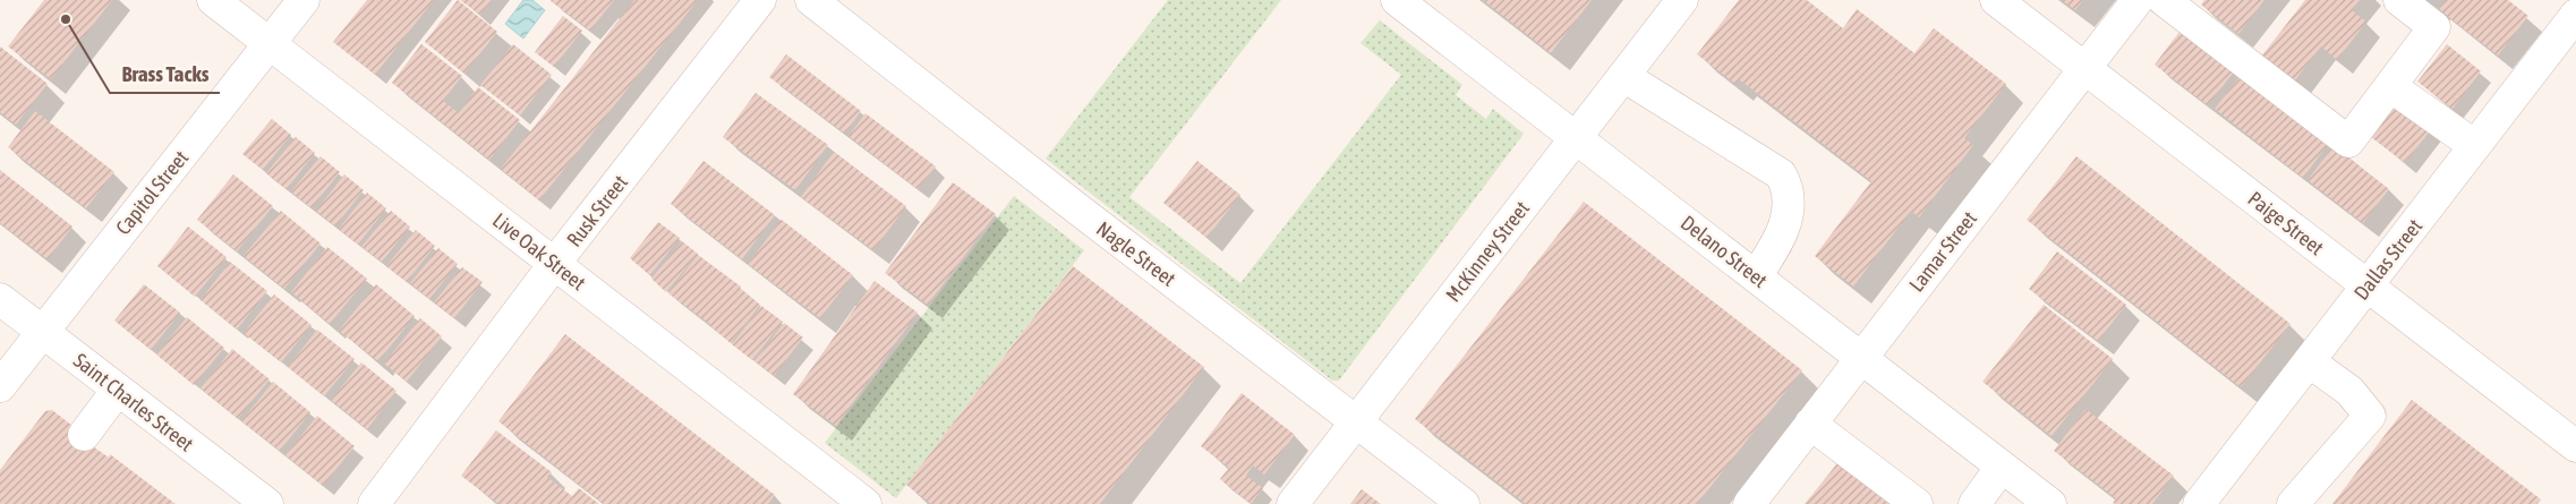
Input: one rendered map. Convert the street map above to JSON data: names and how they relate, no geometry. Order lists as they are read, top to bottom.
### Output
{
  "streets": {
    "street": [
      "Capitol Street",
      "Rusk Street",
      "Paige Street",
      "Live Oak Street",
      "McKinney Street",
      "Delano Street",
      "Lamar Street",
      "Nagle Street",
      "Dallas Street",
      "Saint Charles Street"
    ]
  },
  "crossings": [
    ["Capitol Street", "Live Oak Street"],
    ["Capitol Street", "Saint Charles Street"],
    ["Rusk Street", "Live Oak Street"],
    ["Paige Street", "Lamar Street"],
    ["Paige Street", "Dallas Street"],
    ["McKinney Street", "Delano Street"],
    ["McKinney Street", "Nagle Street"],
    ["Delano Street", "Lamar Street"]
  ],
  "places": ["Brass Tacks"]
}
